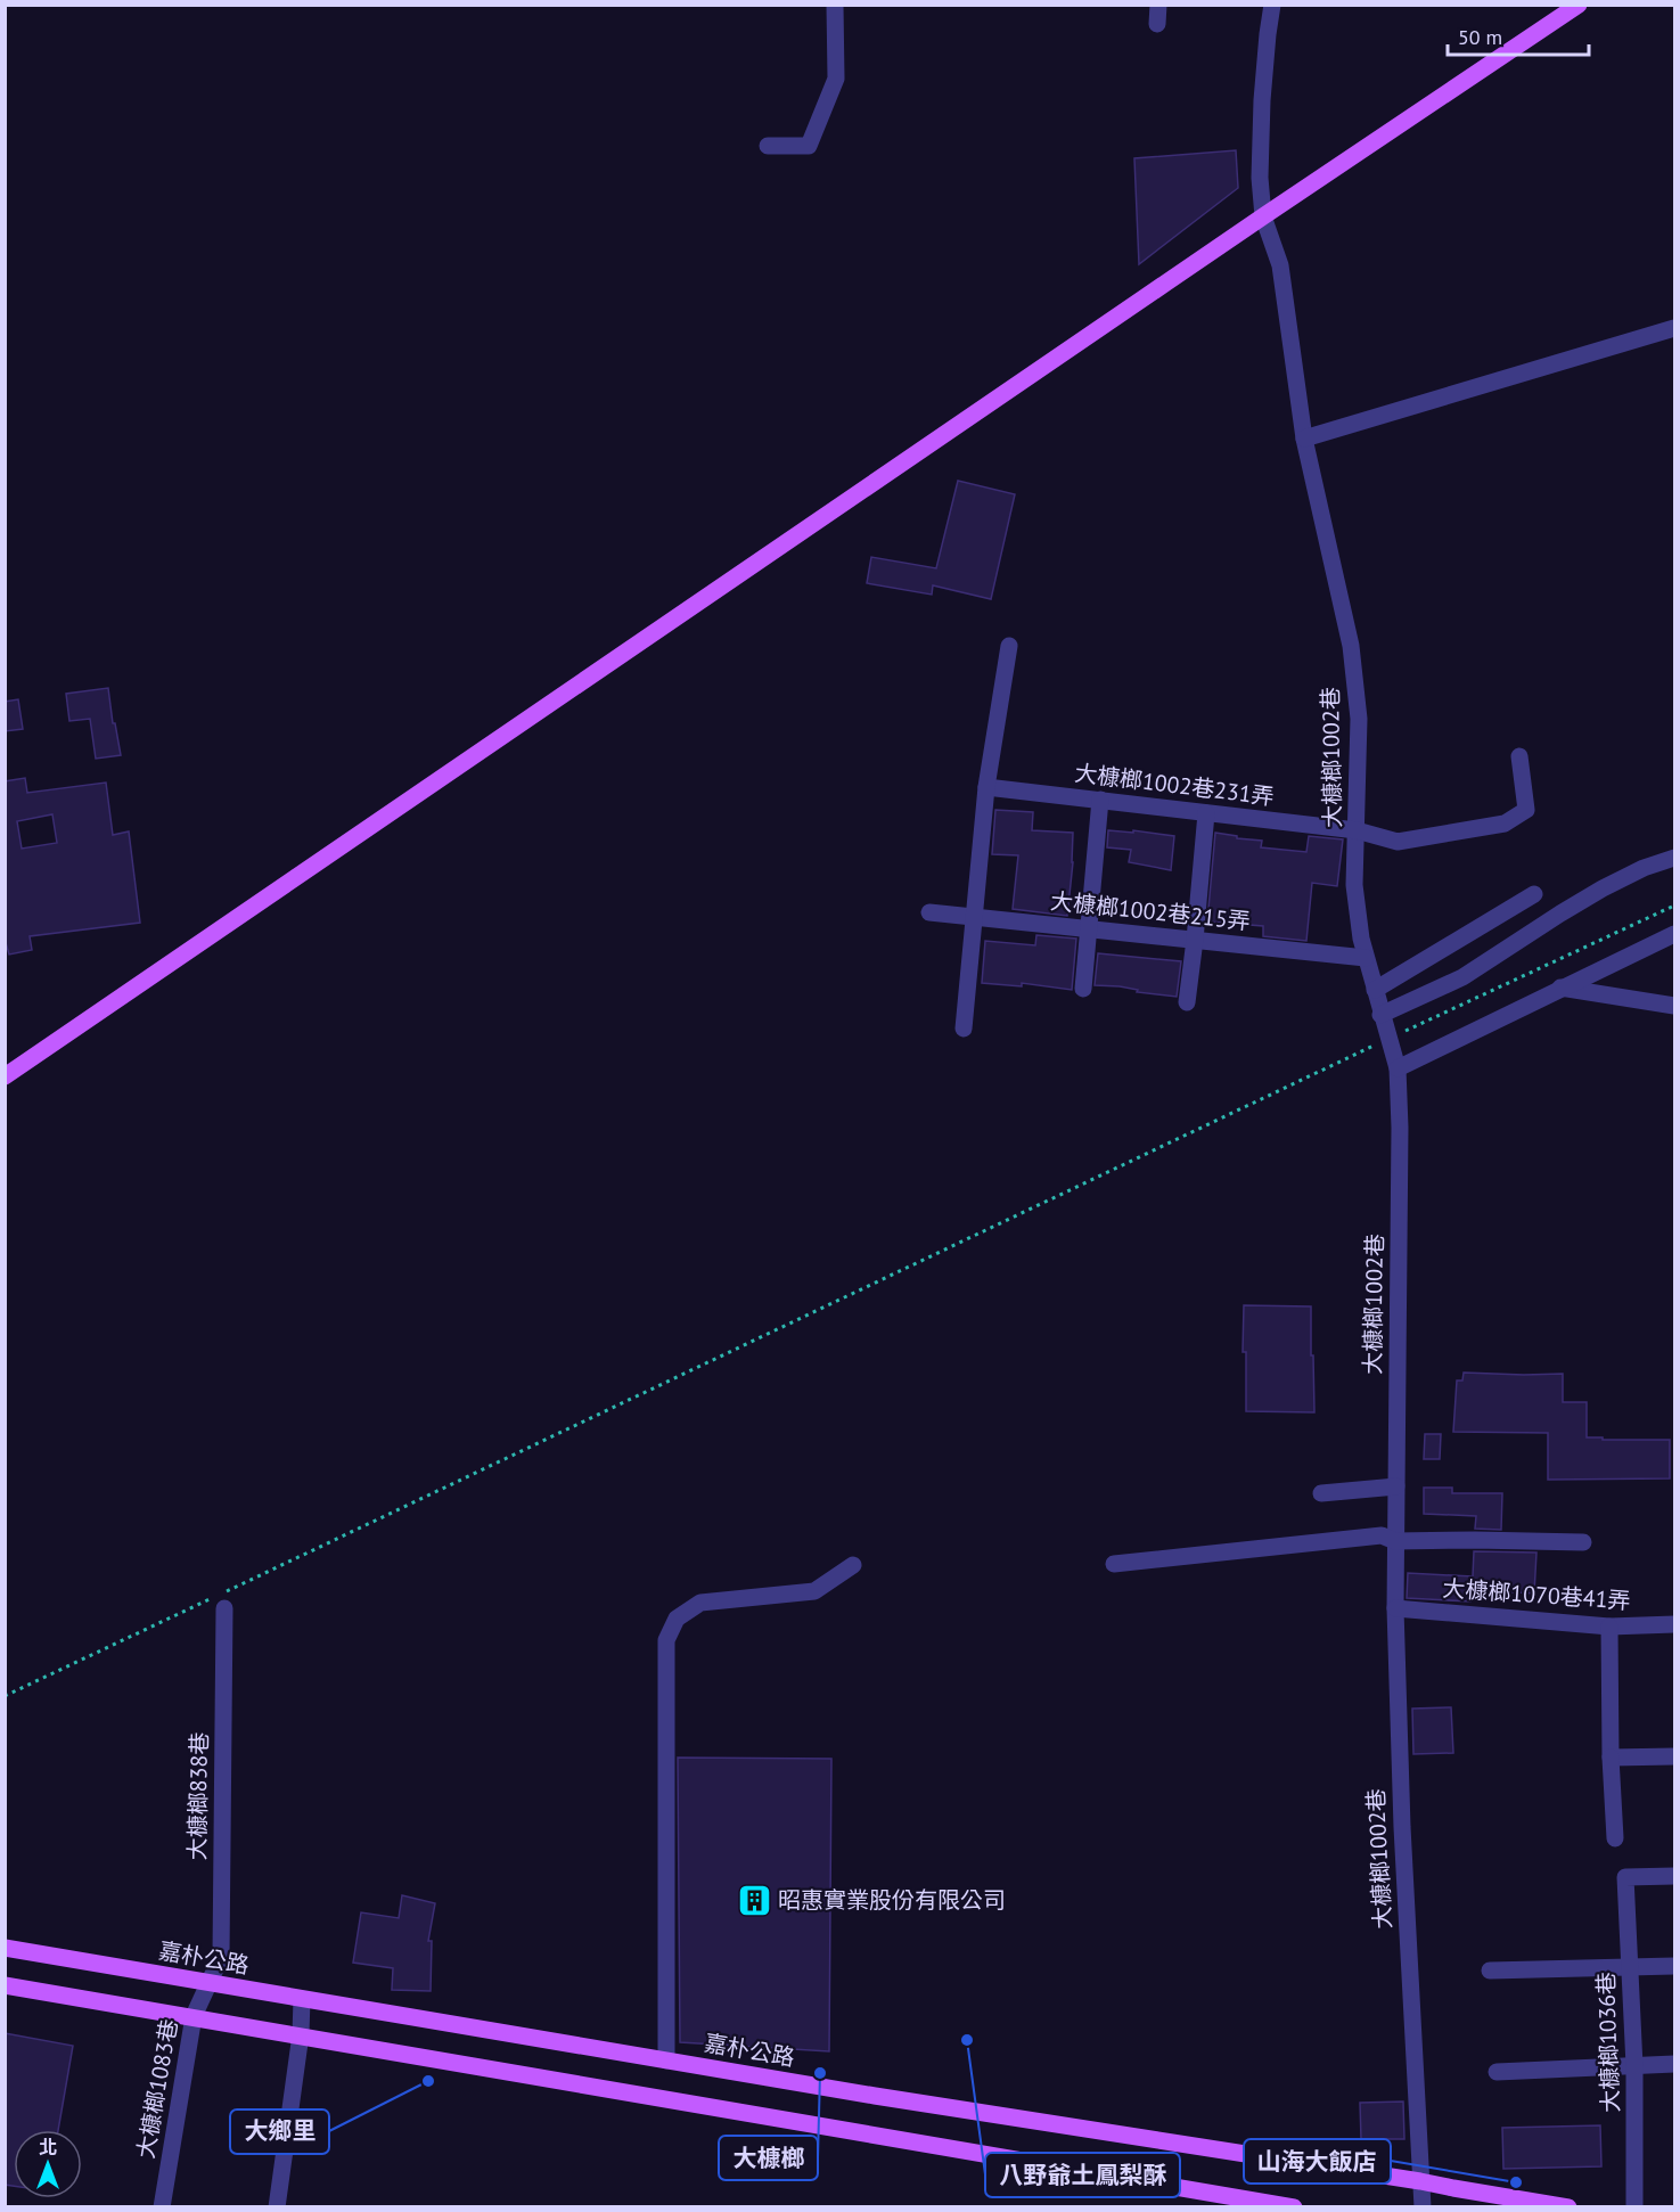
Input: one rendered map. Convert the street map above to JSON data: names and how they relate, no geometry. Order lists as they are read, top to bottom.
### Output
{
  "streets": {
    "main road": ["嘉朴公路"],
    "street": [
      "大槺榔1002巷",
      "大槺榔1002巷231弄",
      "大槺榔1002巷215弄",
      "大槺榔1070巷41弄",
      "大槺榔838巷",
      "大槺榔1036巷",
      "大槺榔1083巷"
    ]
  },
  "crossings": [
    ["大槺榔1002巷", "大槺榔1002巷231弄"],
    ["大槺榔1002巷", "大槺榔1002巷215弄"],
    ["大槺榔1002巷", "大槺榔1070巷41弄"],
    ["大槺榔1002巷", "嘉朴公路"],
    ["大槺榔838巷", "嘉朴公路"],
    ["大槺榔838巷", "大槺榔1083巷"],
    ["嘉朴公路", "大槺榔1083巷"]
  ],
  "places": {
    "building": ["昭惠實業股份有限公司"],
    "other": [
      "八野爺土鳳梨酥",
      "大槺榔",
      "大鄉里",
      "山海大飯店"
    ]
  },
  "scale_bar": "50 m",
  "north": "top"
}
